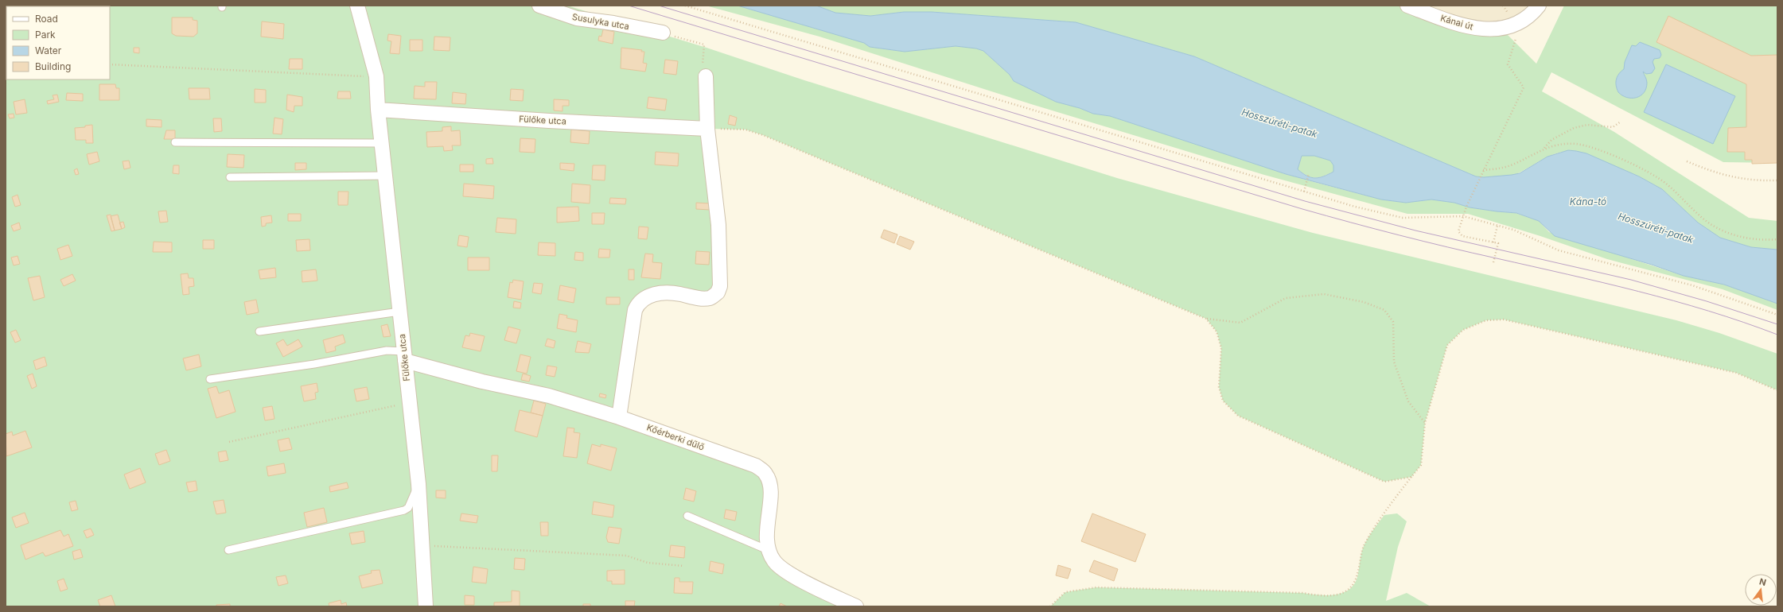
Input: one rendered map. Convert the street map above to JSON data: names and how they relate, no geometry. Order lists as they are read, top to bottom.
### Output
{
  "streets": {
    "street": [
      "Susulyka utca",
      "Kánai út",
      "Fülőke utca",
      "Kőérberki dűlő"
    ]
  },
  "crossings": [
    ["Fülőke utca", "Kőérberki dűlő"]
  ],
  "water": ["Hosszúréti-patak", "Kána-tó"],
  "legend": [
    "Road",
    "Park",
    "Water",
    "Building"
  ],
  "north": "top"
}
